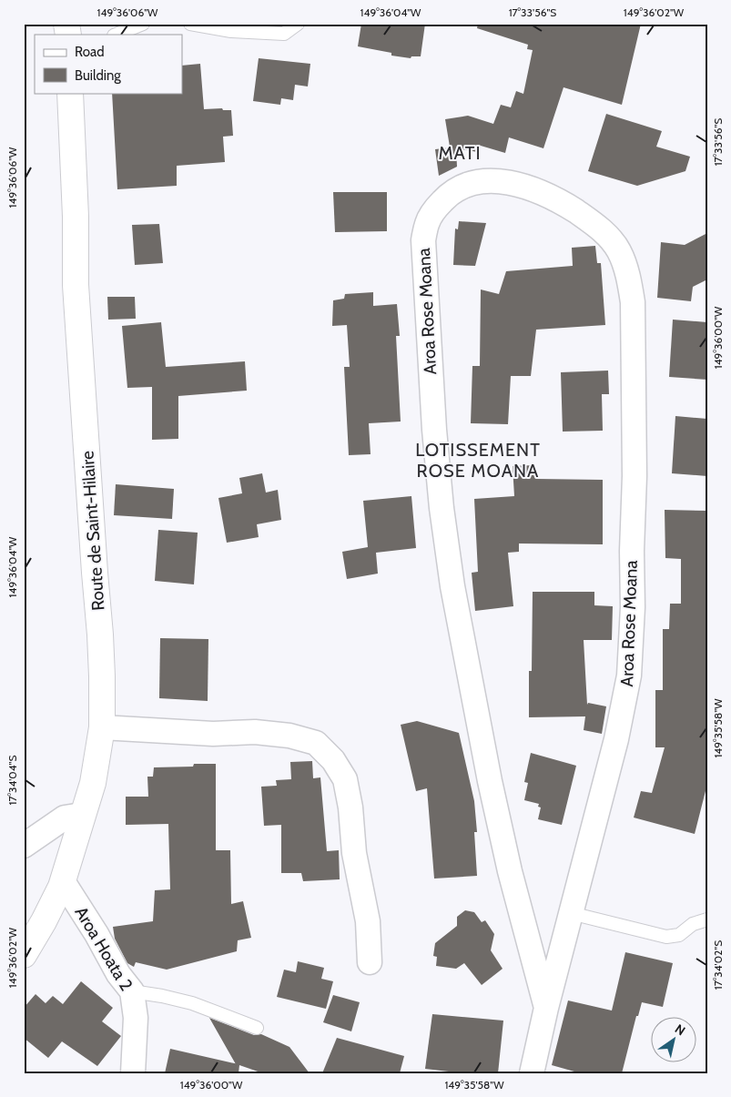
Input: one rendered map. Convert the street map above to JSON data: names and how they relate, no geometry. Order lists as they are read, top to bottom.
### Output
{
  "streets": {
    "main road": ["Route de Saint-Hilaire"],
    "street": ["Aroa Rose Moana", "Aroa Hoata 2"]
  },
  "crossings": [
    ["Route de Saint-Hilaire", "Aroa Hoata 2"]
  ],
  "districts": ["MATI", "LOTISSEMENT ROSE MOANA"],
  "legend": ["Road", "Building"],
  "north": "top right",
  "coordinates": [
    "149°36'06\"W",
    "149°36'04\"W",
    "17°33'56\"S",
    "149°36'02\"W",
    "149°36'00\"W",
    "149°35'58\"W",
    "17°34'04\"S",
    "17°34'02\"S"
  ]
}
